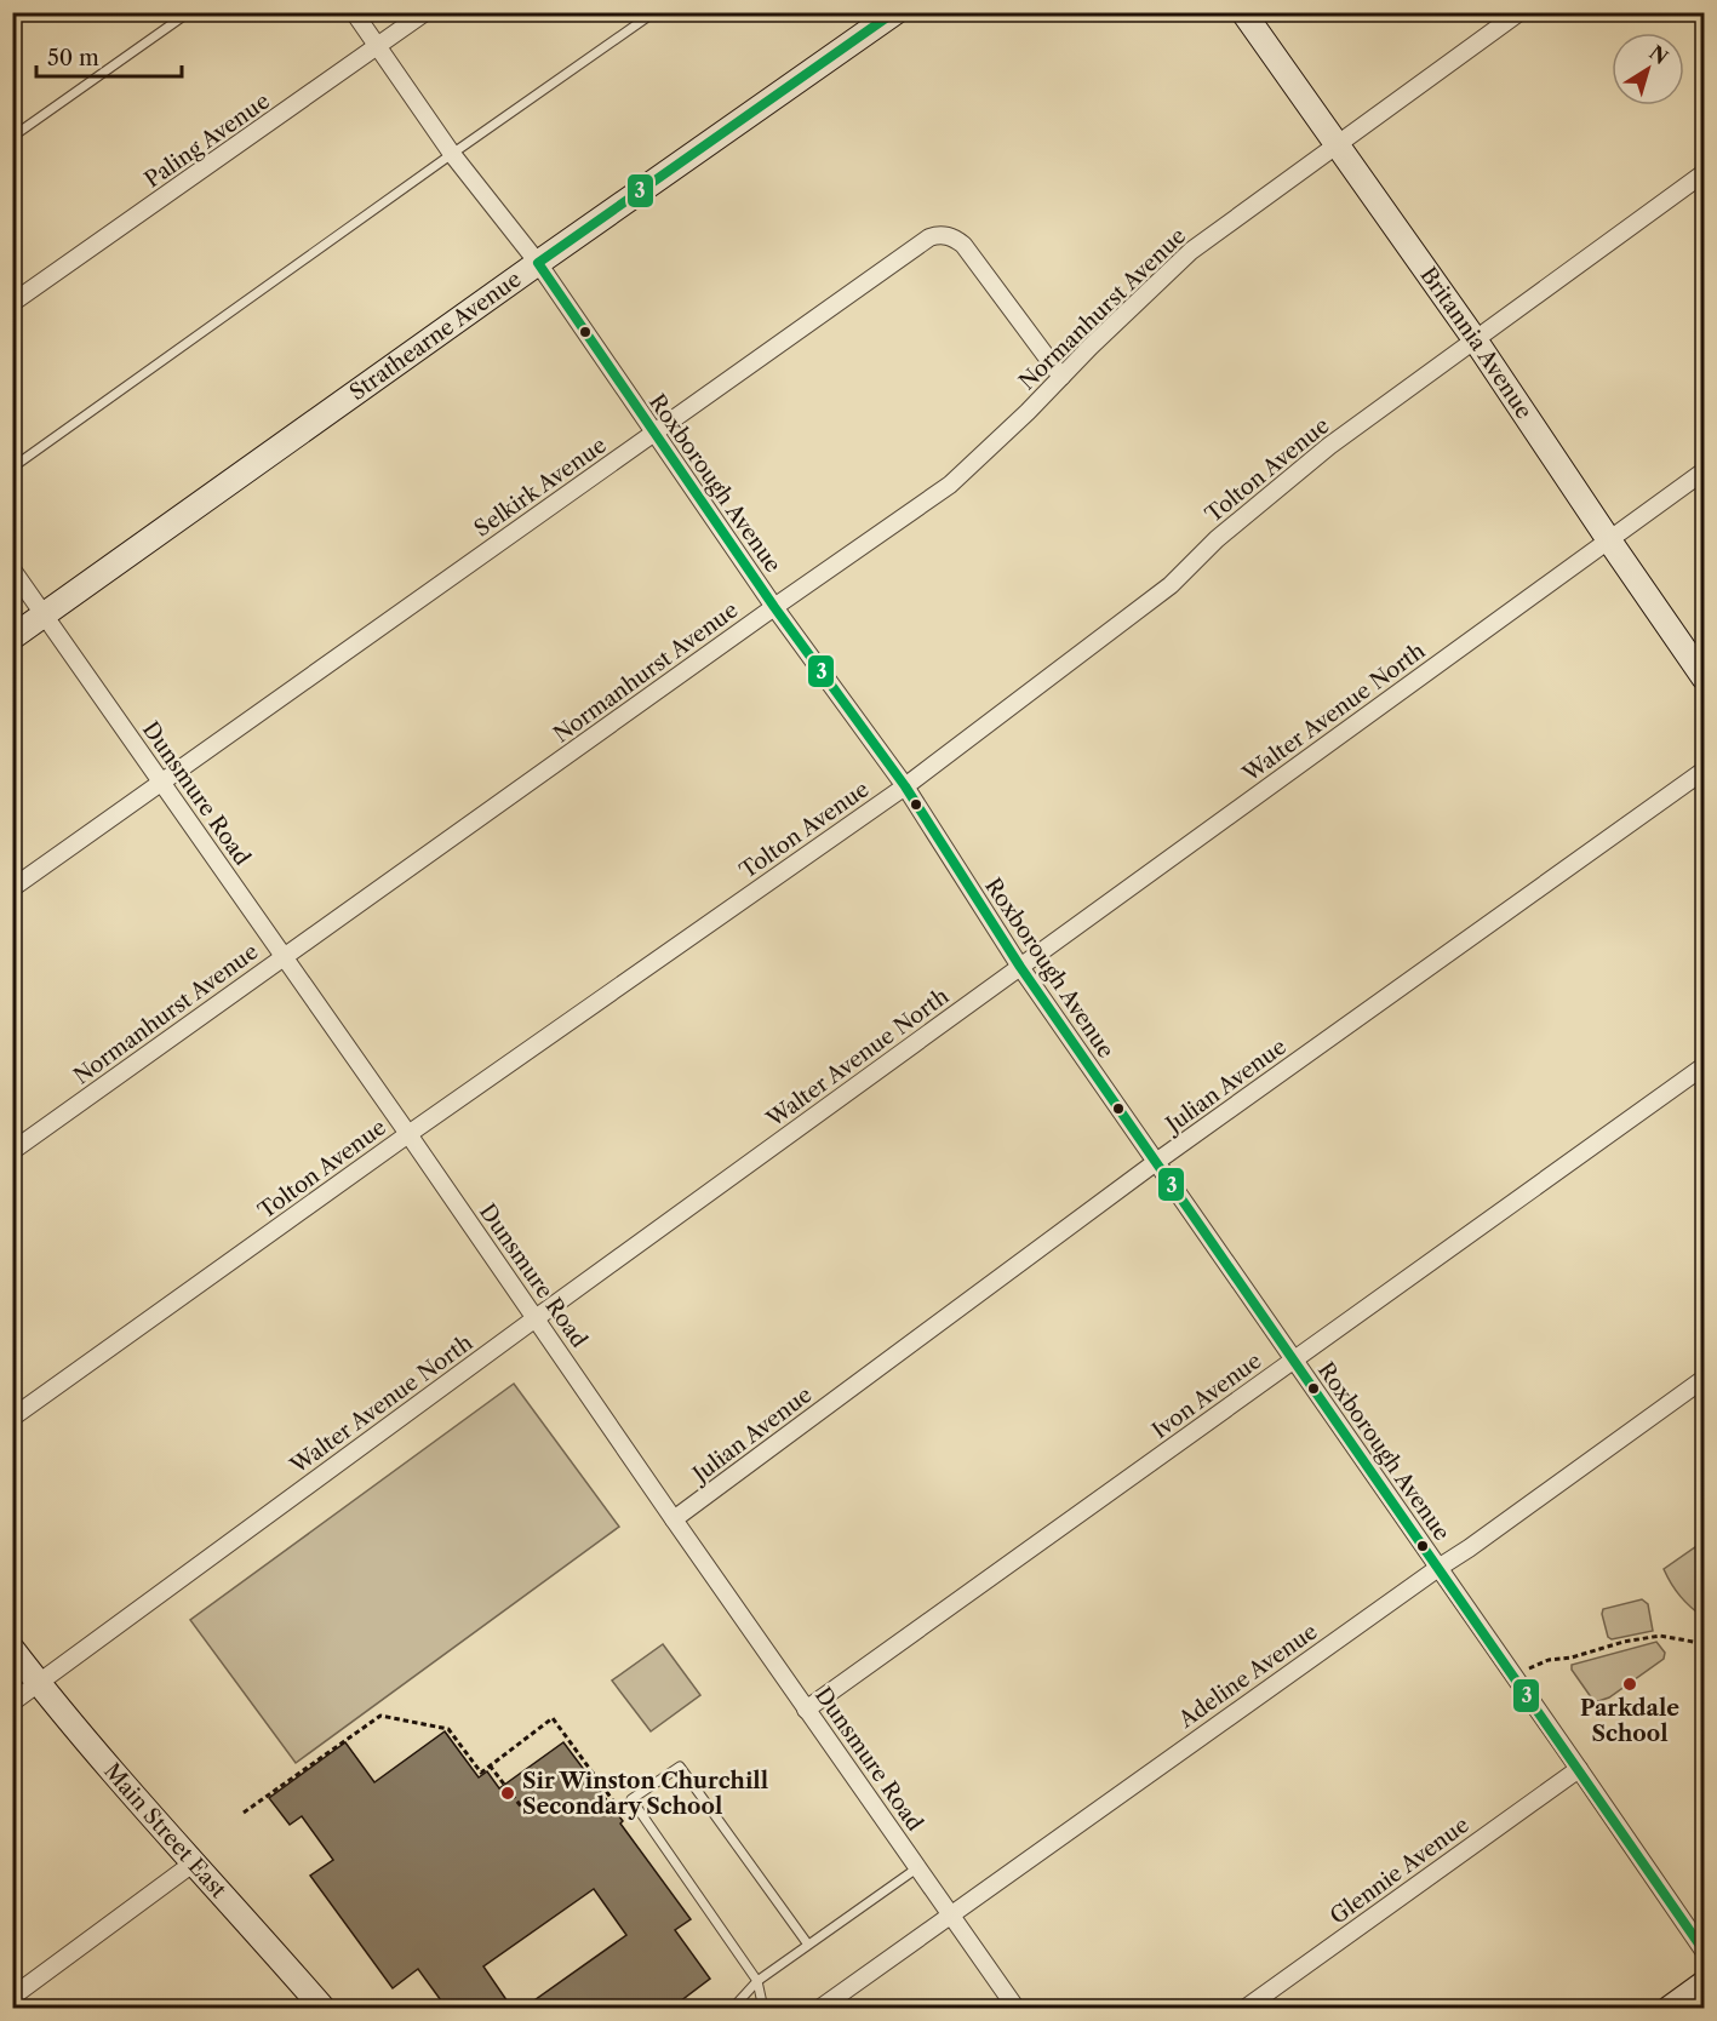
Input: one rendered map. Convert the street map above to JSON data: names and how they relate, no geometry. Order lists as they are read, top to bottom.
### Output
{
  "streets": {
    "street": [
      "Paling Avenue",
      "Normanhurst Avenue",
      "Strathearne Avenue",
      "Britannia Avenue",
      "Tolton Avenue",
      "Roxborough Avenue",
      "Selkirk Avenue",
      "Walter Avenue North",
      "Dunsmure Road",
      "Julian Avenue",
      "Ivon Avenue",
      "Adeline Avenue",
      "Main Street East",
      "Glennie Avenue"
    ]
  },
  "crossings": [
    ["Paling Avenue", "Roxborough Avenue"],
    ["Normanhurst Avenue", "Britannia Avenue"],
    ["Normanhurst Avenue", "Roxborough Avenue"],
    ["Normanhurst Avenue", "Selkirk Avenue"],
    ["Normanhurst Avenue", "Dunsmure Road"],
    ["Strathearne Avenue", "Roxborough Avenue"],
    ["Strathearne Avenue", "Dunsmure Road"],
    ["Britannia Avenue", "Tolton Avenue"],
    ["Britannia Avenue", "Walter Avenue North"],
    ["Tolton Avenue", "Roxborough Avenue"],
    ["Tolton Avenue", "Dunsmure Road"],
    ["Roxborough Avenue", "Selkirk Avenue"],
    ["Roxborough Avenue", "Walter Avenue North"],
    ["Roxborough Avenue", "Julian Avenue"],
    ["Roxborough Avenue", "Ivon Avenue"],
    ["Roxborough Avenue", "Adeline Avenue"],
    ["Roxborough Avenue", "Glennie Avenue"],
    ["Selkirk Avenue", "Dunsmure Road"],
    ["Walter Avenue North", "Dunsmure Road"],
    ["Walter Avenue North", "Main Street East"],
    ["Dunsmure Road", "Julian Avenue"],
    ["Dunsmure Road", "Ivon Avenue"],
    ["Dunsmure Road", "Adeline Avenue"]
  ],
  "places": ["Parkdale School", "Sir Winston Churchill Secondary School"],
  "lines": ["transit line 3"],
  "scale_bar": "50 m",
  "north": "top right"
}
